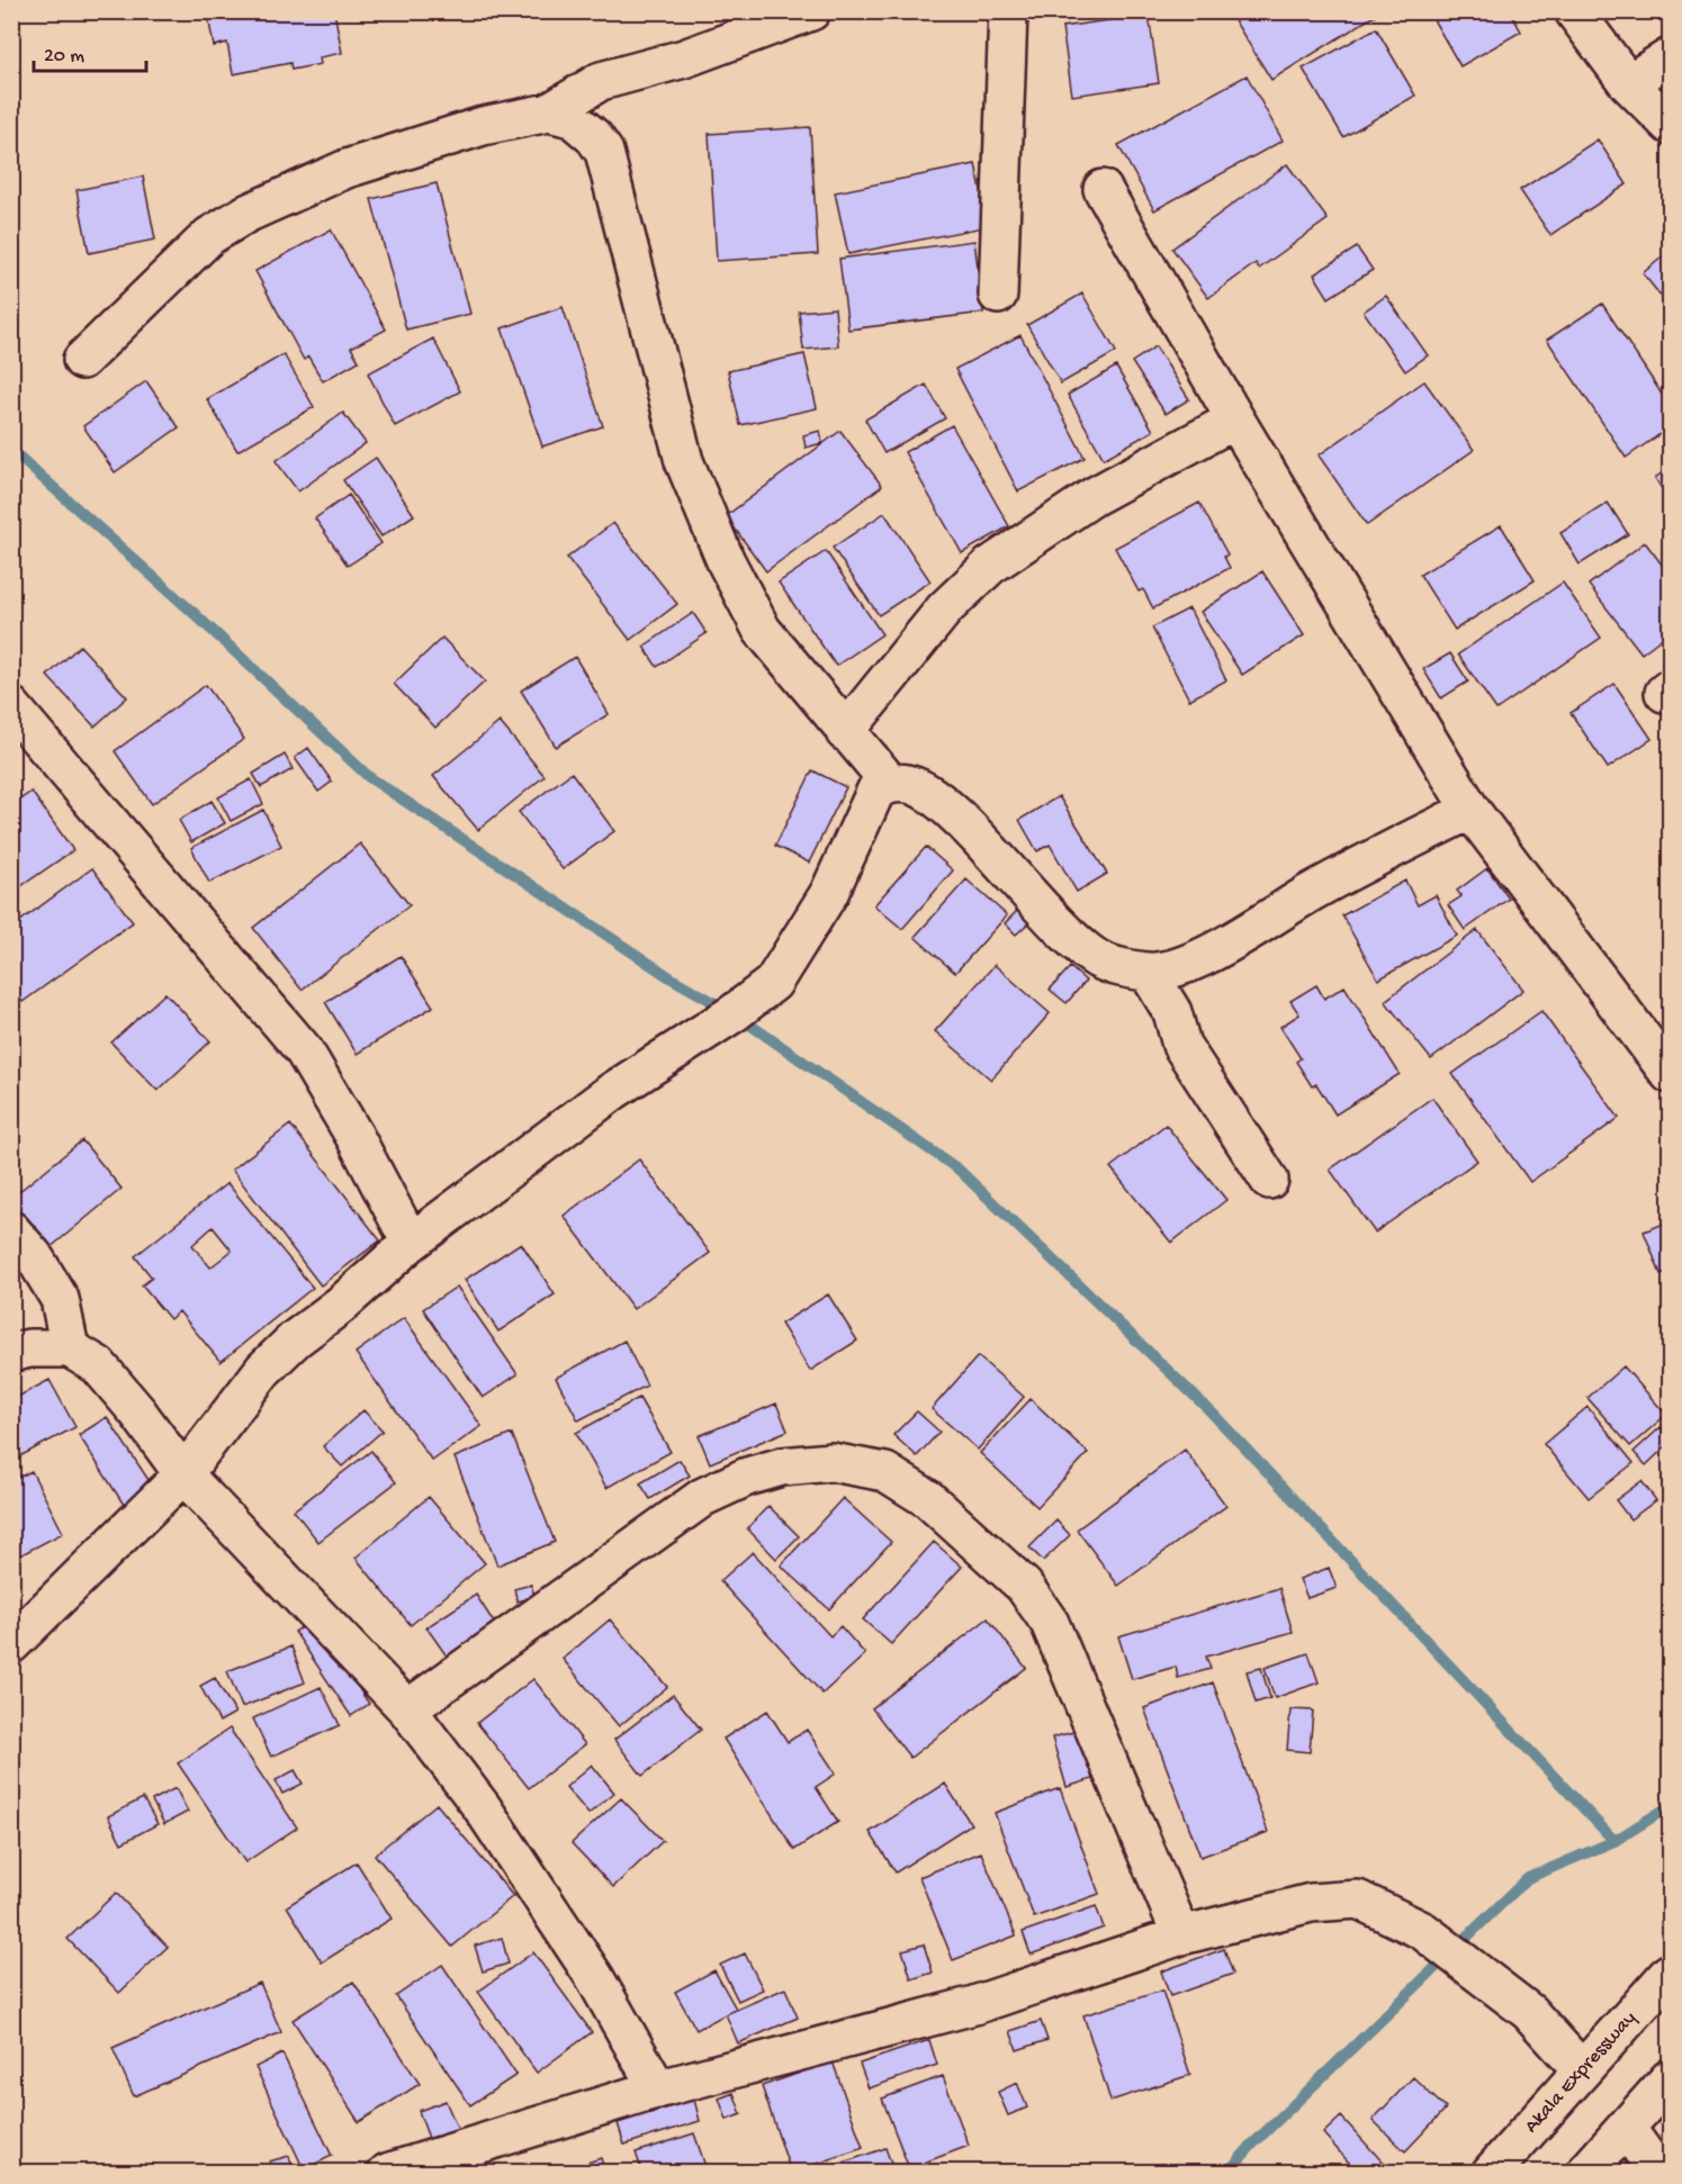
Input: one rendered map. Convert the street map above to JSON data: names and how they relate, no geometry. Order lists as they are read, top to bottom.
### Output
{
  "streets": {
    "street": ["Akala Expressway"]
  },
  "scale_bar": "20 m"
}
